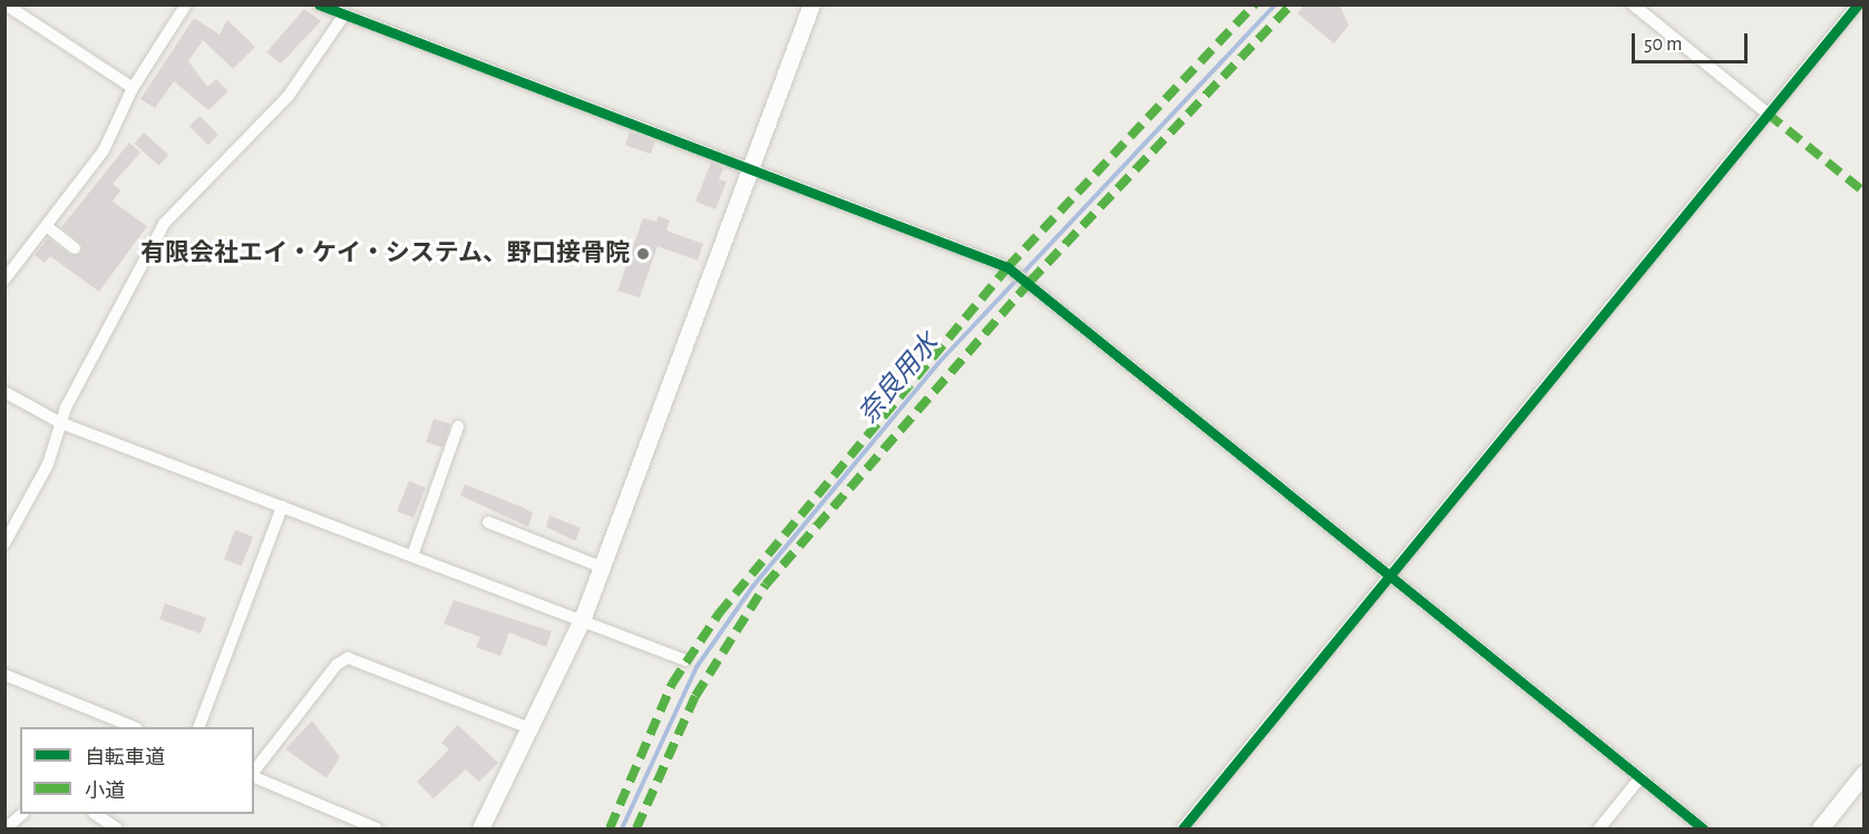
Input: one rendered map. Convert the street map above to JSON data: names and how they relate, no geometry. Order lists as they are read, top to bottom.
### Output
{
  "water": ["奈良用水"],
  "places": ["有限会社エイ・ケイ・システム、野口接骨院"],
  "legend": ["自転車道", "小道"],
  "scale_bar": "50 m"
}
